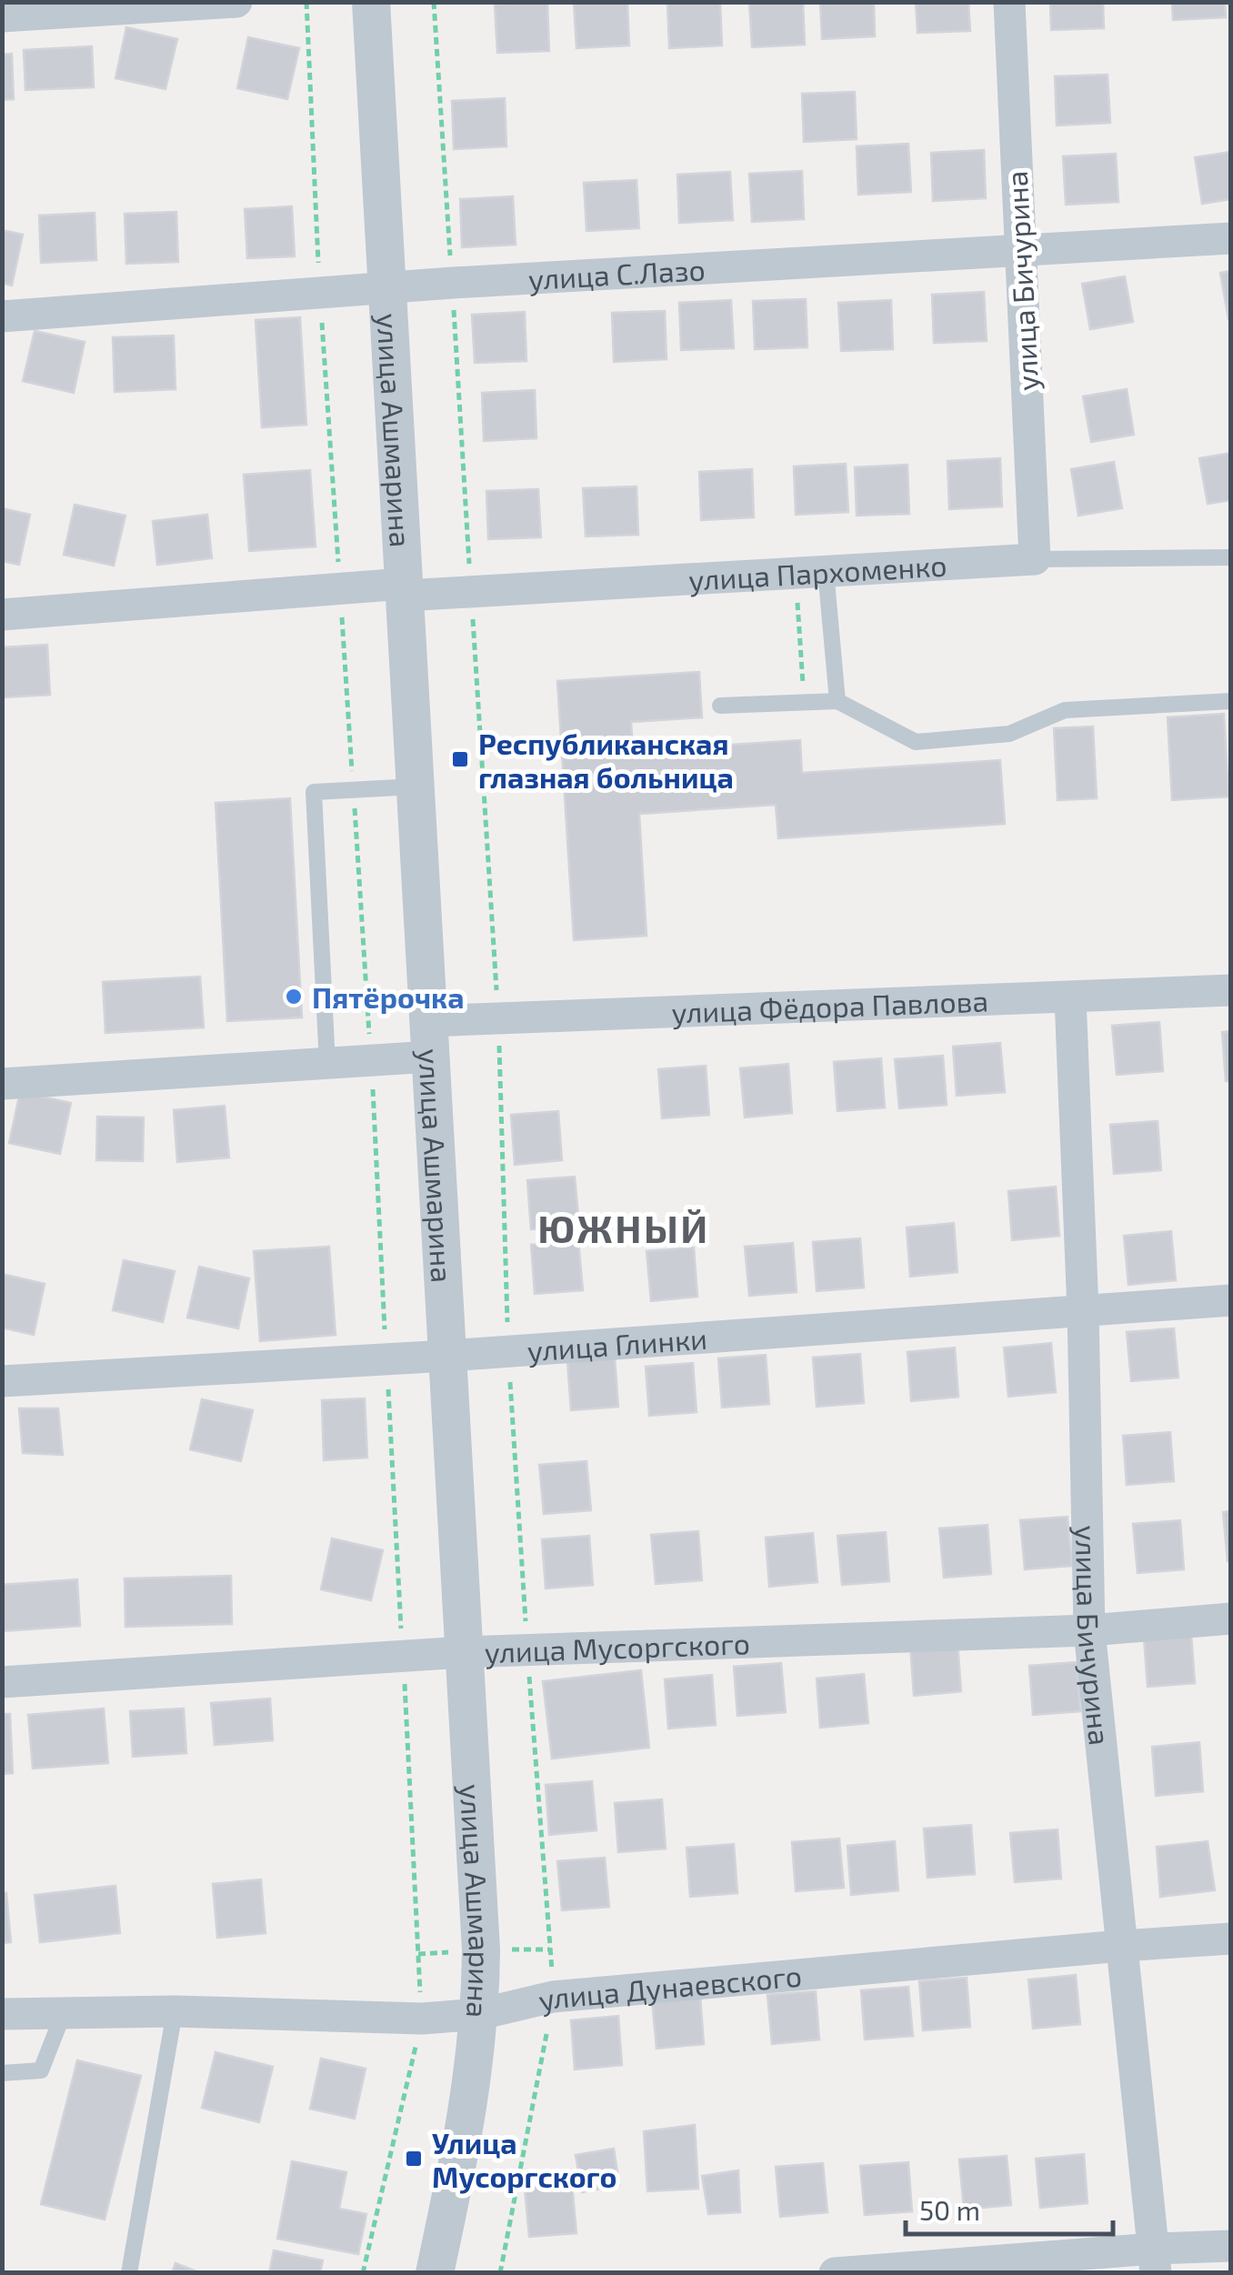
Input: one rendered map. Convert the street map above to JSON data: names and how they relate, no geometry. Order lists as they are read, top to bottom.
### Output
{
  "streets": {
    "street": [
      "улица С.Лазо",
      "улица Бичурина",
      "улица Ашмарина",
      "улица Пархоменко",
      "улица Фёдора Павлова",
      "улица Глинки",
      "улица Мусоргского",
      "улица Дунаевского"
    ]
  },
  "crossings": [
    ["улица С.Лазо", "улица Бичурина"],
    ["улица С.Лазо", "улица Ашмарина"],
    ["улица Бичурина", "улица Пархоменко"],
    ["улица Бичурина", "улица Фёдора Павлова"],
    ["улица Бичурина", "улица Глинки"],
    ["улица Бичурина", "улица Мусоргского"],
    ["улица Бичурина", "улица Дунаевского"],
    ["улица Ашмарина", "улица Пархоменко"],
    ["улица Ашмарина", "улица Фёдора Павлова"],
    ["улица Ашмарина", "улица Глинки"],
    ["улица Ашмарина", "улица Мусоргского"],
    ["улица Ашмарина", "улица Дунаевского"]
  ],
  "districts": ["ЮЖНЫЙ"],
  "places": {
    "transit": ["Республиканская глазная больница", "Улица Мусоргского"],
    "other": ["Пятёрочка"]
  },
  "scale_bar": "50 m"
}
